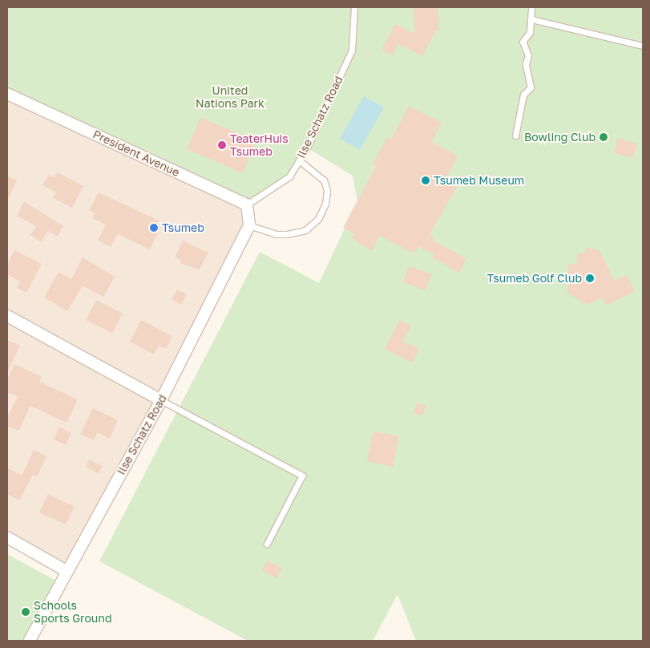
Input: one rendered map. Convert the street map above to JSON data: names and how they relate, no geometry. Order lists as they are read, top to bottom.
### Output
{
  "streets": {
    "street": ["Ilse Schatz Road", "President Avenue"]
  },
  "crossings": [
    ["Ilse Schatz Road", "President Avenue"]
  ],
  "parks": ["United Nations Park"],
  "places": [
    "Bowling Club",
    "TeaterHuis Tsumeb",
    "Tsumeb Museum",
    "Tsumeb",
    "Tsumeb Golf Club",
    "Schools Sports Ground"
  ]
}
